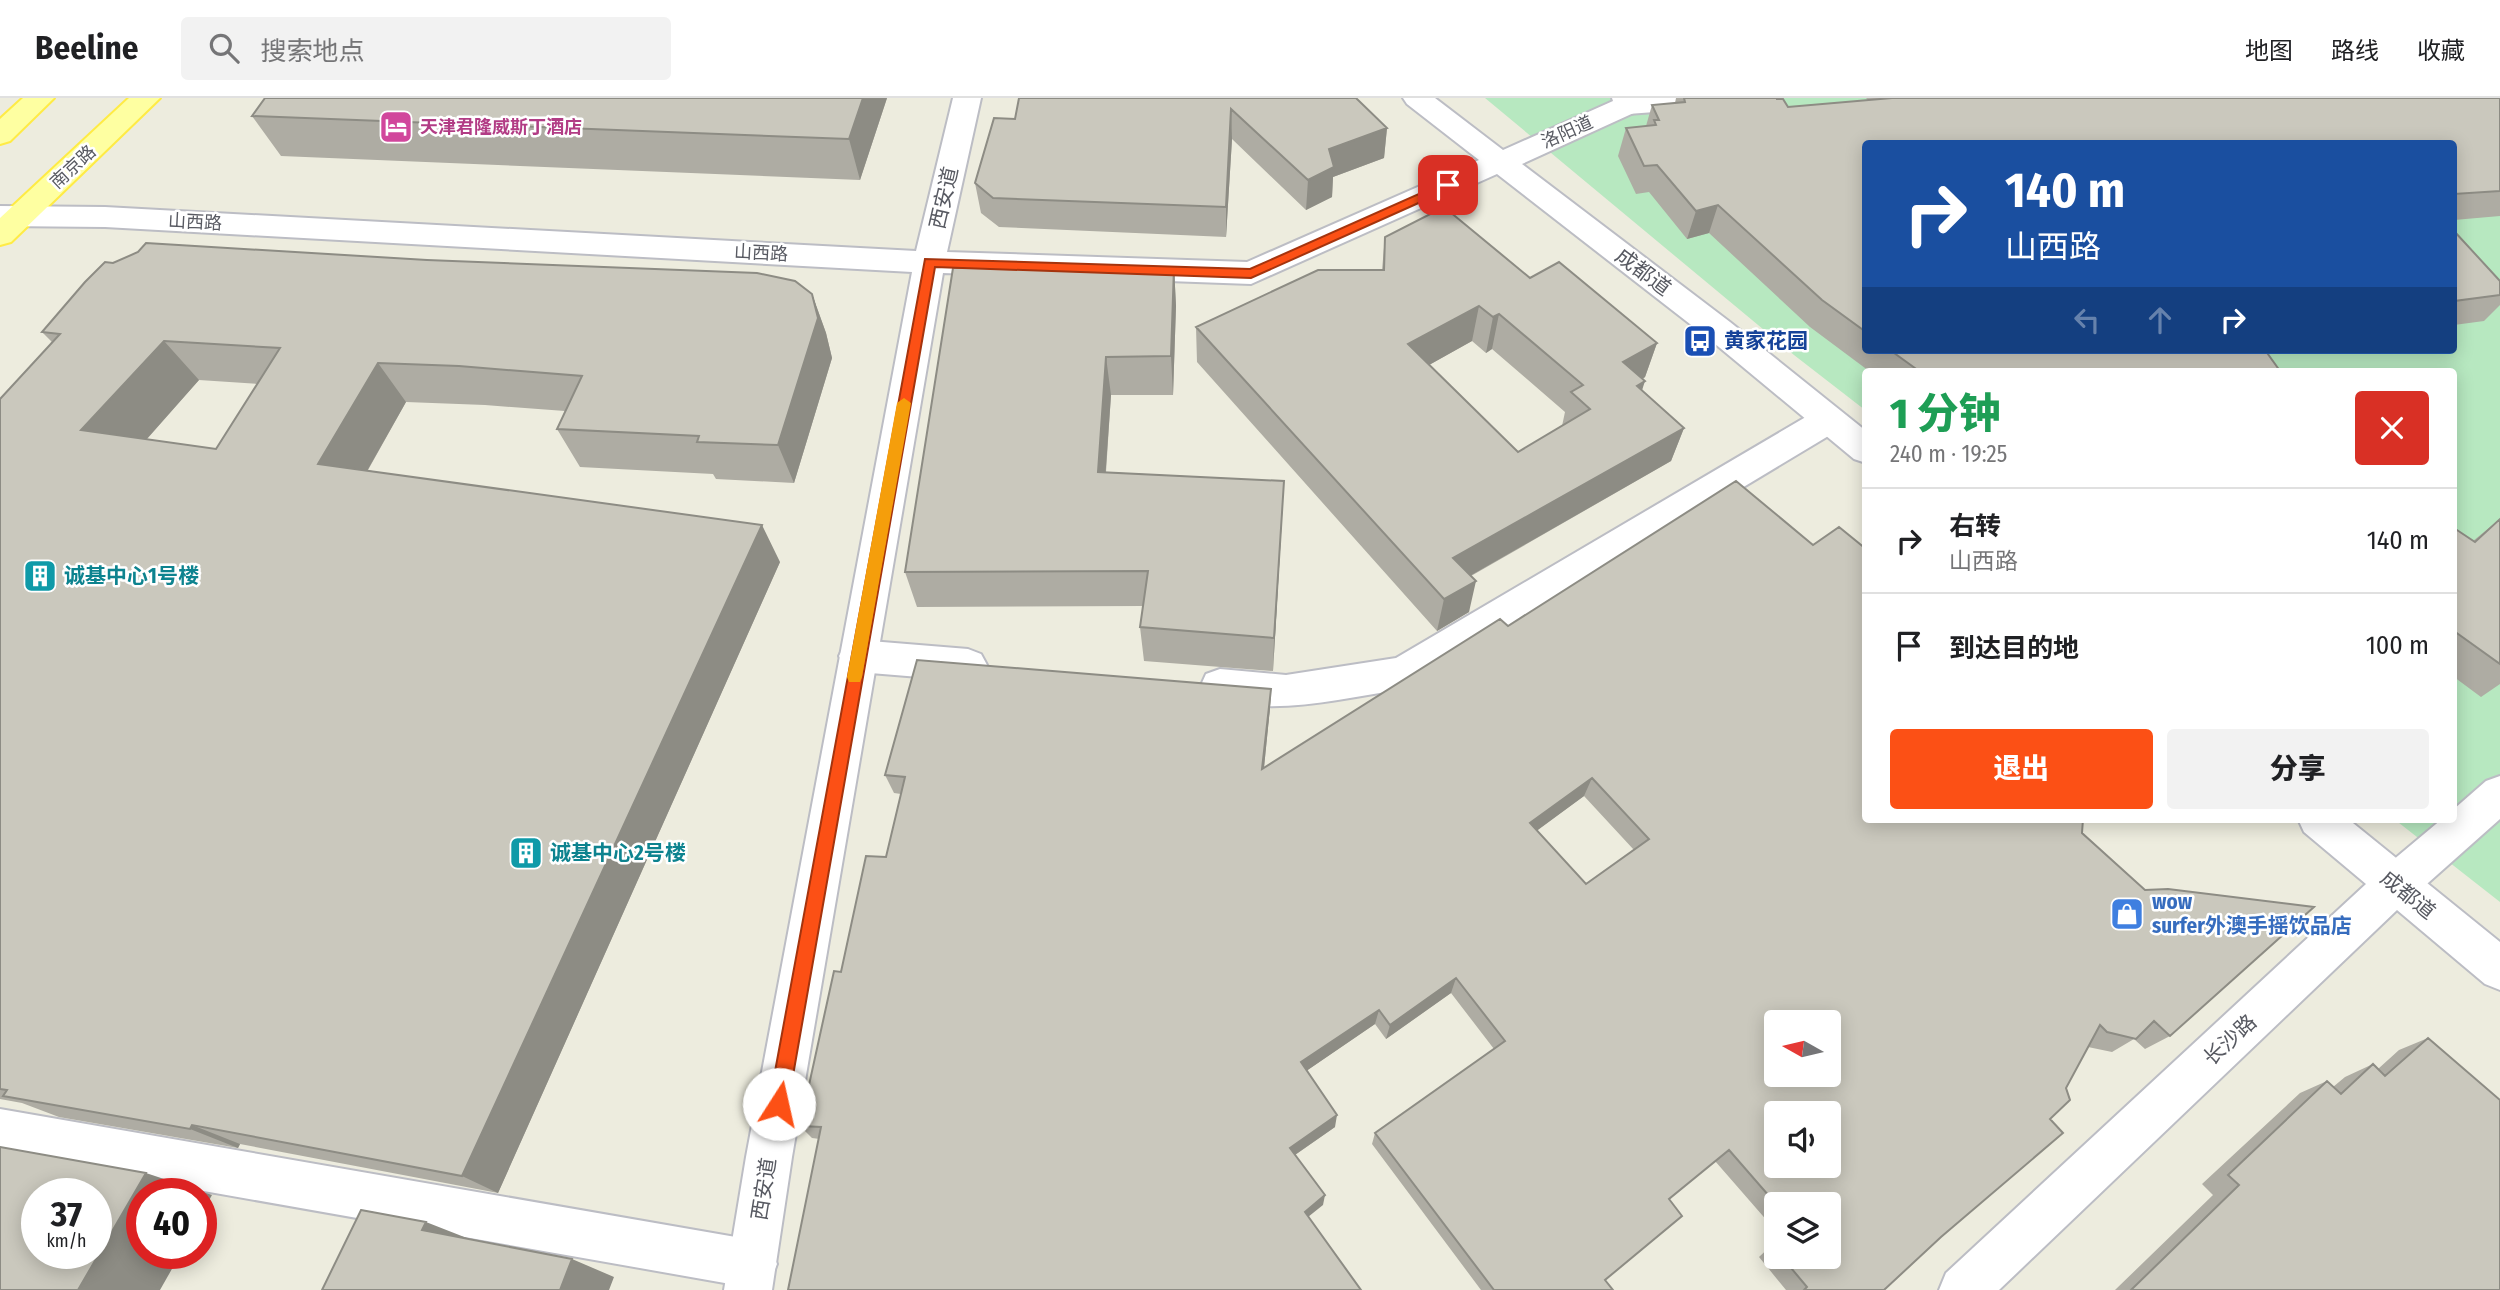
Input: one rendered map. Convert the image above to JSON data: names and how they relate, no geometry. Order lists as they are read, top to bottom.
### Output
{
  "streets": {
    "main road": ["南京路"],
    "street": [
      "洛阳道",
      "西安道",
      "山西路",
      "成都道",
      "长沙路"
    ]
  },
  "crossings": [
    ["洛阳道", "山西路"],
    ["洛阳道", "成都道"],
    ["南京路", "山西路"],
    ["西安道", "山西路"],
    ["山西路", "成都道"],
    ["成都道", "长沙路"]
  ],
  "places": {
    "hotel": ["天津君隆威斯丁酒店"],
    "bus stop": ["黄家花园"],
    "building": ["诚基中心1号楼", "诚基中心2号楼"],
    "shop": ["wow surfer外澳手摇饮品店"]
  },
  "north": "left",
  "page": {
    "header": "Beeline",
    "search": "搜索地点",
    "nav": ["地图", "路线", "收藏"],
    "turn": ["140 m", "山西路"],
    "heading": ["1 分钟", "240 m · 19:25"],
    "list": [
      {
        "name": "右转",
        "note": "山西路",
        "value": "140 m"
      },
      {
        "name": "到达目的地",
        "value": "100 m"
      }
    ],
    "buttons": ["退出", "分享"],
    "speed": "37 km/h",
    "limit": "40"
  }
}
